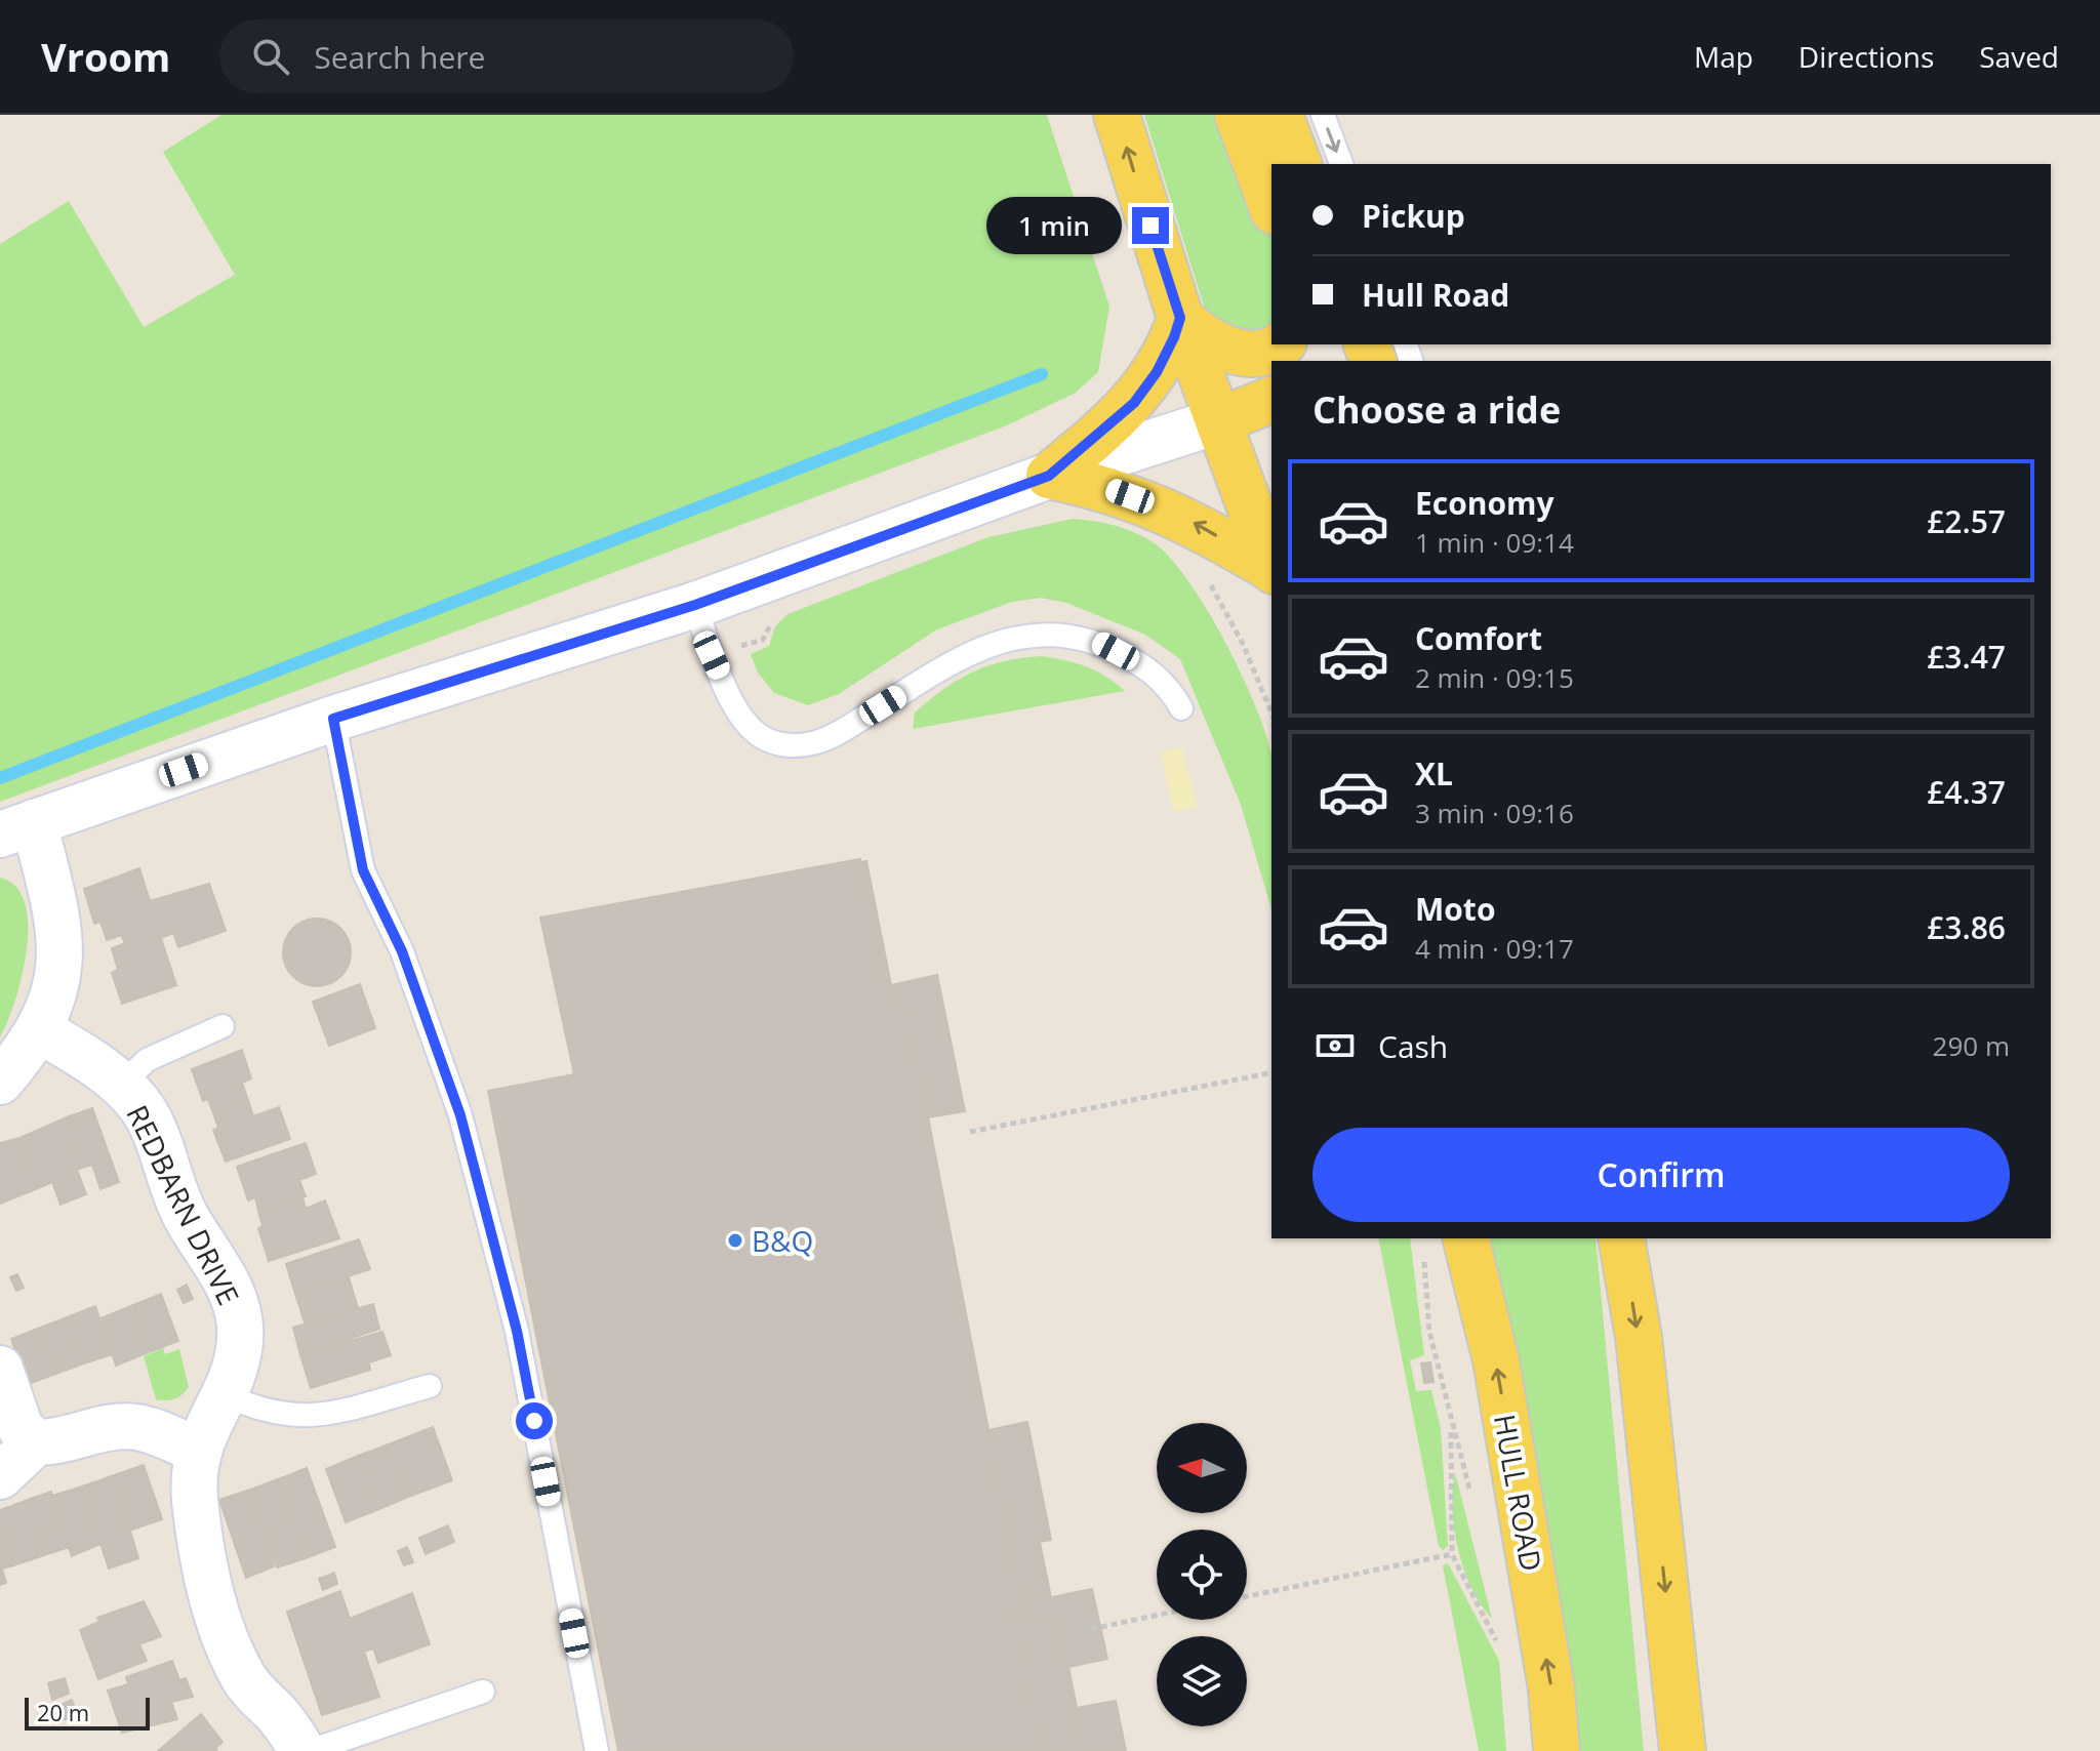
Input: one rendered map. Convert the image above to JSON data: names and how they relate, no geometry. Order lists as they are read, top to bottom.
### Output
{
  "streets": {
    "main road": ["HULL ROAD"],
    "street": ["REDBARN DRIVE"]
  },
  "places": ["B&Q"],
  "scale_bar": "20 m",
  "north": "left",
  "page": {
    "header": "Vroom",
    "search": "Search here",
    "nav": ["Map", "Directions", "Saved"],
    "banner": ["Pickup", "Hull Road"],
    "bubble": "1 min",
    "heading": "Choose a ride",
    "list": [
      {
        "name": "Economy",
        "note": "1 min · 09:14",
        "value": "£2.57"
      },
      {
        "name": "Comfort",
        "note": "2 min · 09:15",
        "value": "£3.47"
      },
      {
        "name": "XL",
        "note": "3 min · 09:16",
        "value": "£4.37"
      },
      {
        "name": "Moto",
        "note": "4 min · 09:17",
        "value": "£3.86"
      }
    ],
    "pay": ["Cash", "290 m"],
    "buttons": "Confirm",
    "scale": "20 m"
  }
}
